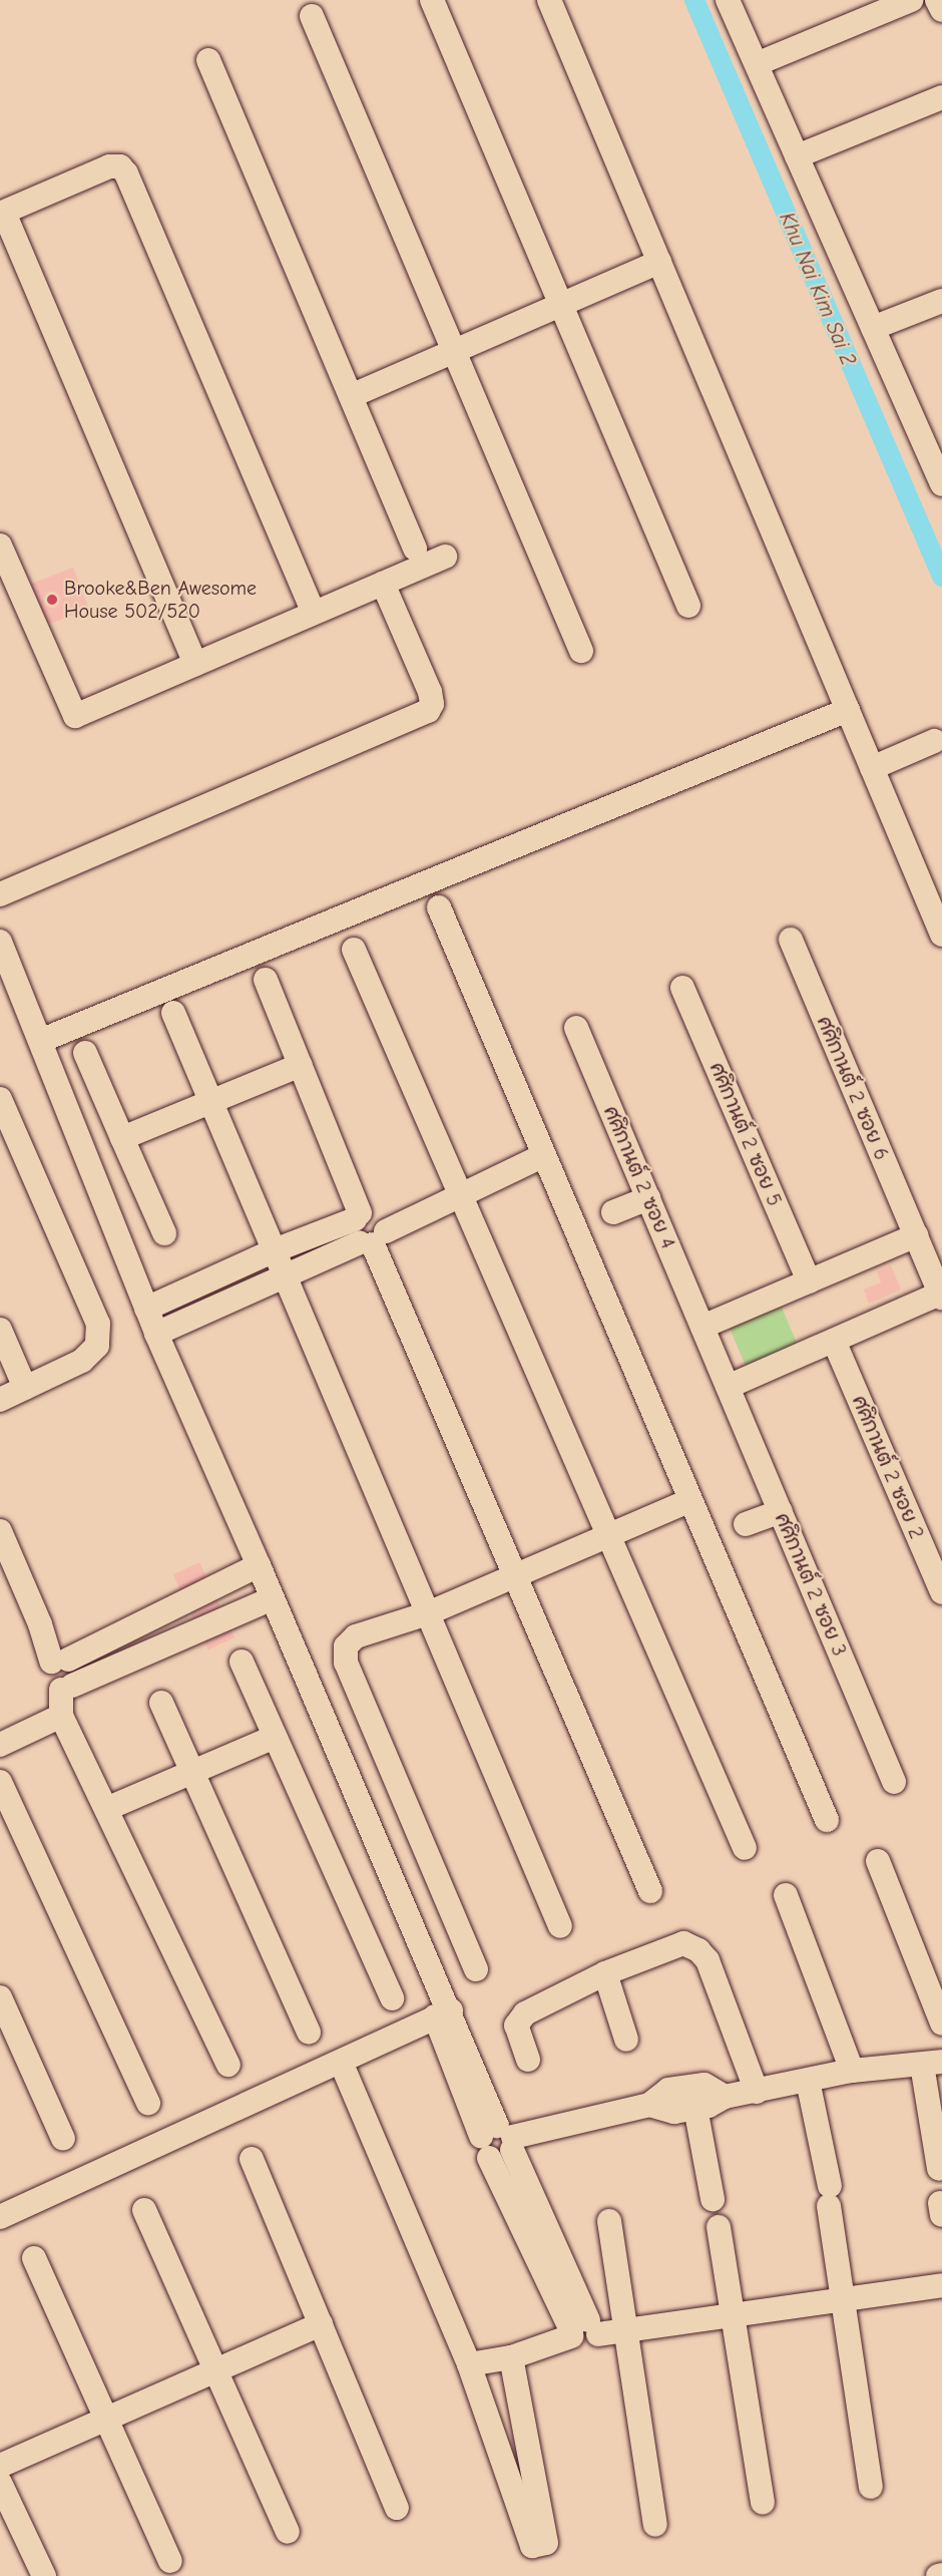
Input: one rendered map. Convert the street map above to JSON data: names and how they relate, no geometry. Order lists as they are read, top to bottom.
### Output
{
  "streets": {
    "street": [
      "ศศิกานต์ 2 ซอย 6",
      "ศศิกานต์ 2 ซอย 5",
      "ศศิกานต์ 2 ซอย 4",
      "ศศิกานต์ 2 ซอย 2",
      "ศศิกานต์ 2 ซอย 3"
    ]
  },
  "crossings": [
    ["ศศิกานต์ 2 ซอย 4", "ศศิกานต์ 2 ซอย 3"]
  ],
  "water": ["Khu Nai Kim Sai 2"],
  "places": ["Brooke&Ben Awesome House 502/520"]
}
